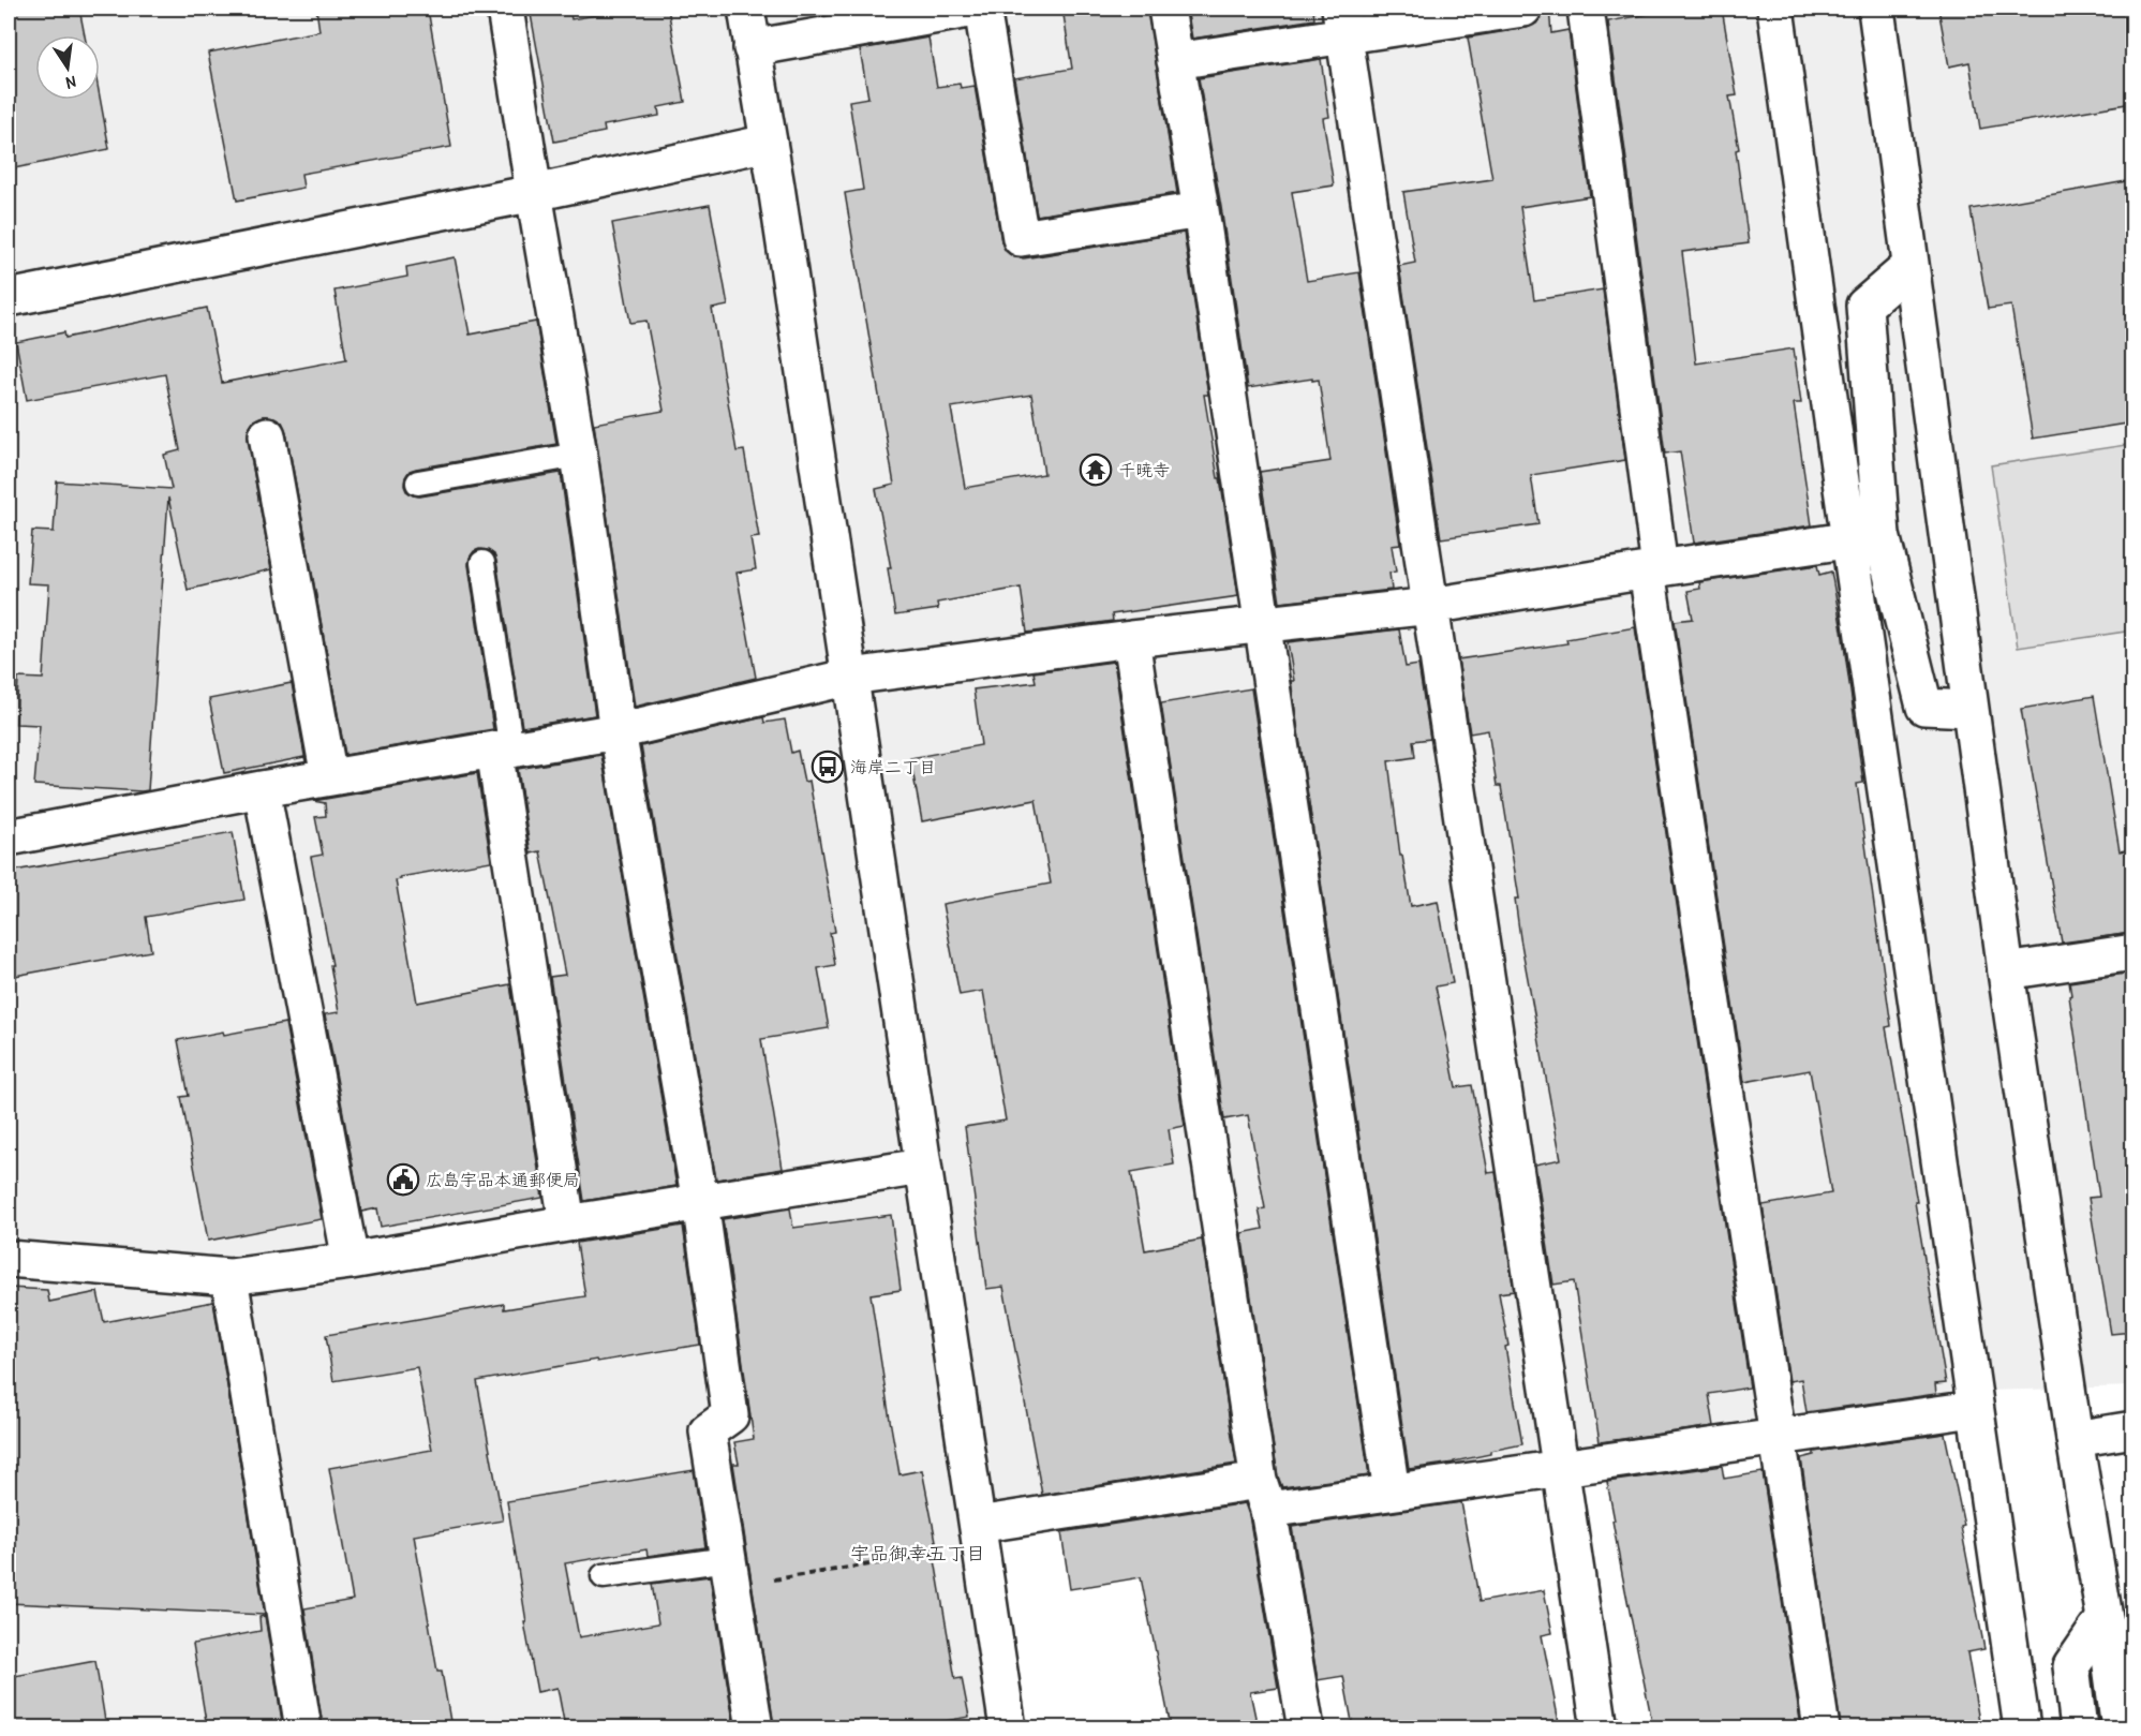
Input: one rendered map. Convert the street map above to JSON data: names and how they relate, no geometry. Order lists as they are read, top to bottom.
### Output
{
  "districts": ["宇品御幸五丁目"],
  "places": {
    "temple": ["千暁寺"],
    "bus stop": ["海岸二丁目"],
    "public building": ["広島宇品本通郵便局"]
  },
  "north": "bottom"
}
